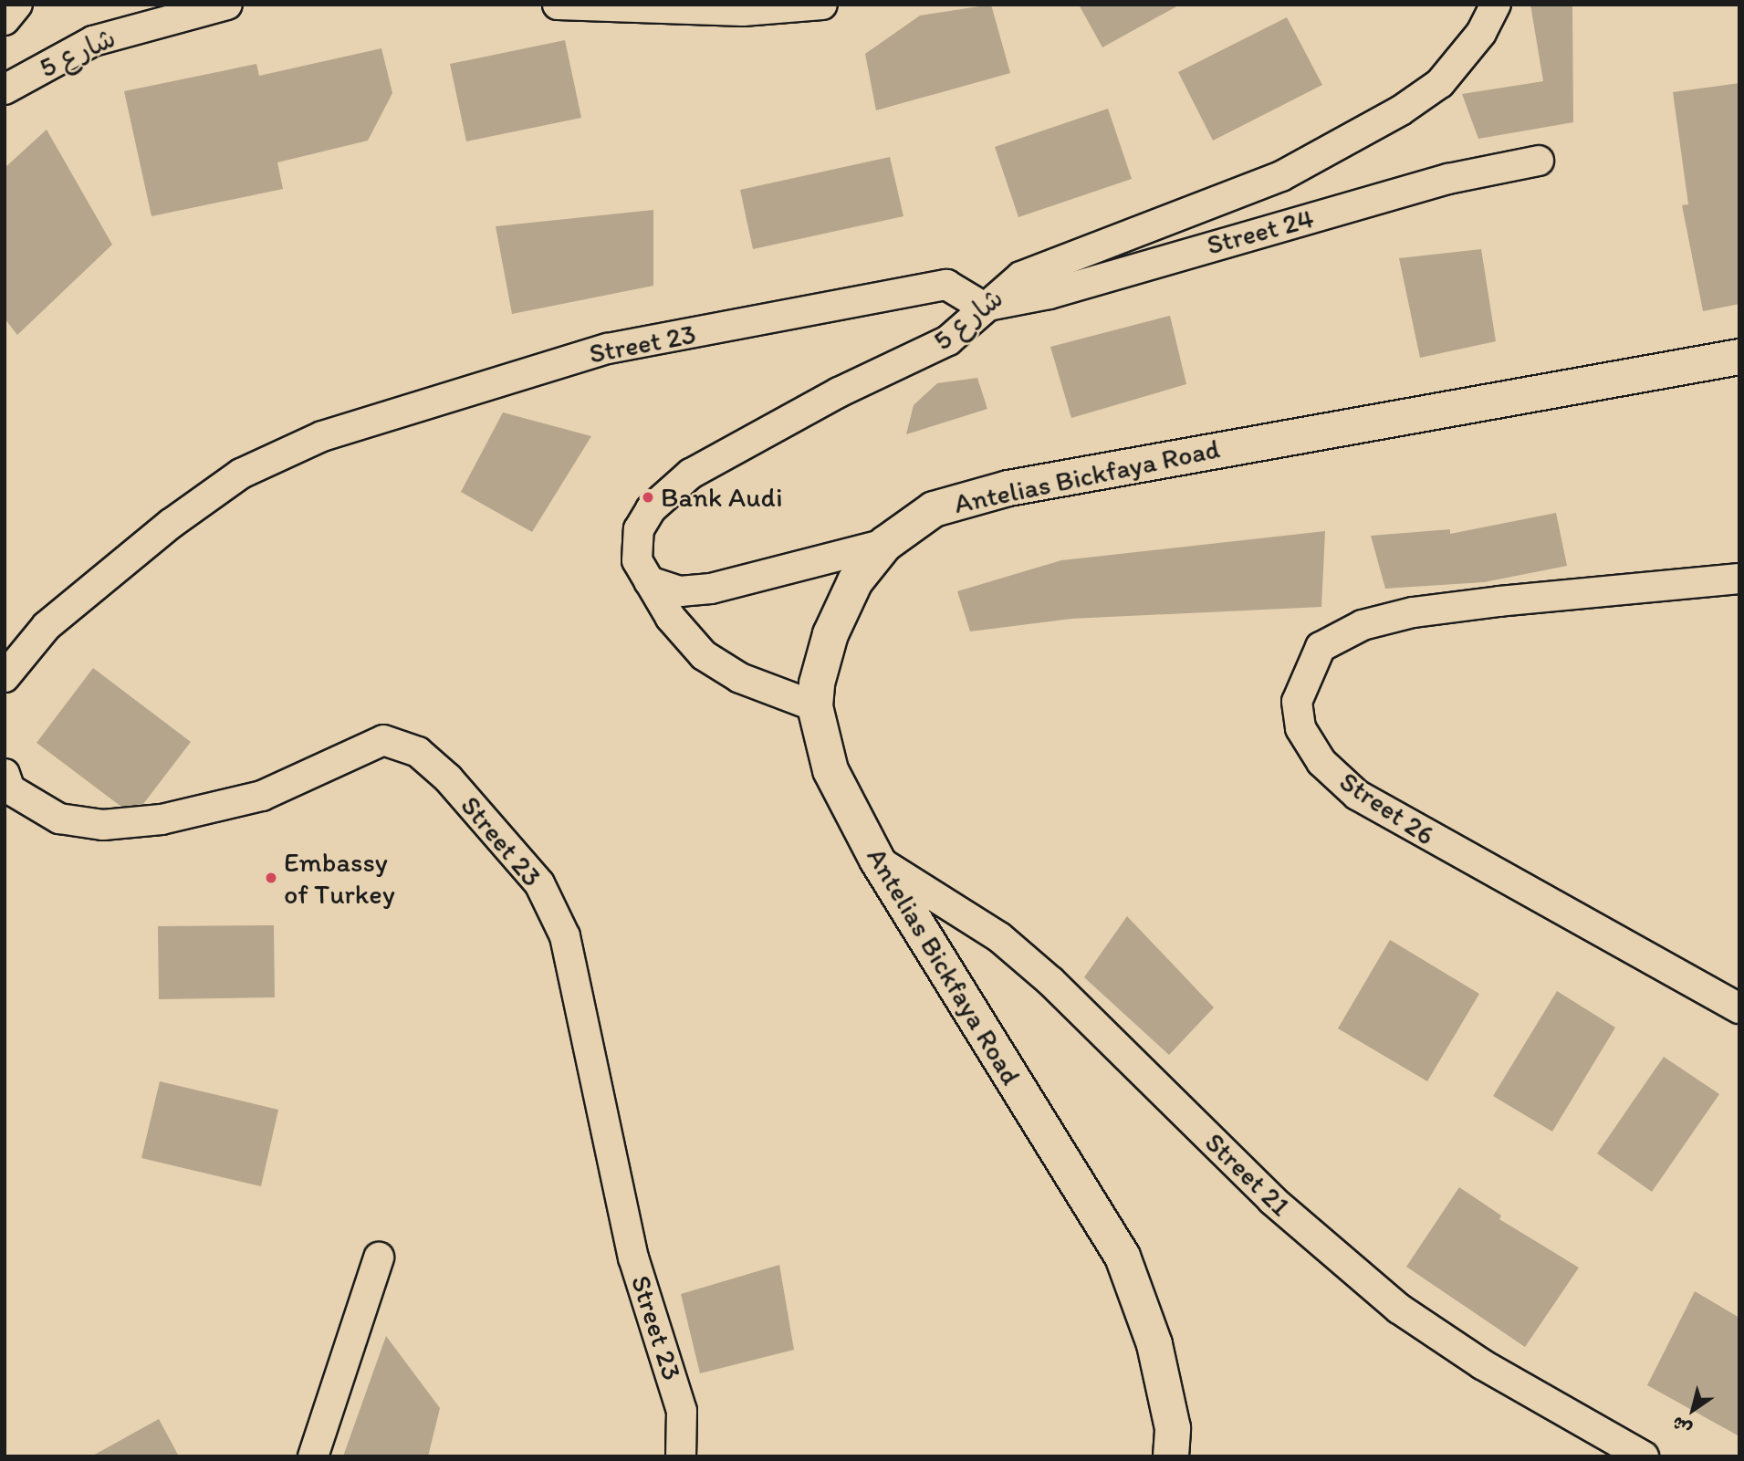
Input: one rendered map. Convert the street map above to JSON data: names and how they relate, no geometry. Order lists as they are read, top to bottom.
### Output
{
  "streets": {
    "highway": ["Antelias Bickfaya Road"],
    "street": [
      "شارع 5",
      "Street 24",
      "Street 23",
      "Street 26",
      "Street 21"
    ]
  },
  "crossings": [
    ["شارع 5", "Street 24"],
    ["شارع 5", "Street 23"],
    ["شارع 5", "Antelias Bickfaya Road"],
    ["Street 24", "Street 23"],
    ["Antelias Bickfaya Road", "Street 21"]
  ],
  "places": ["Bank Audi", "Embassy of Turkey"],
  "north": "bottom left"
}
